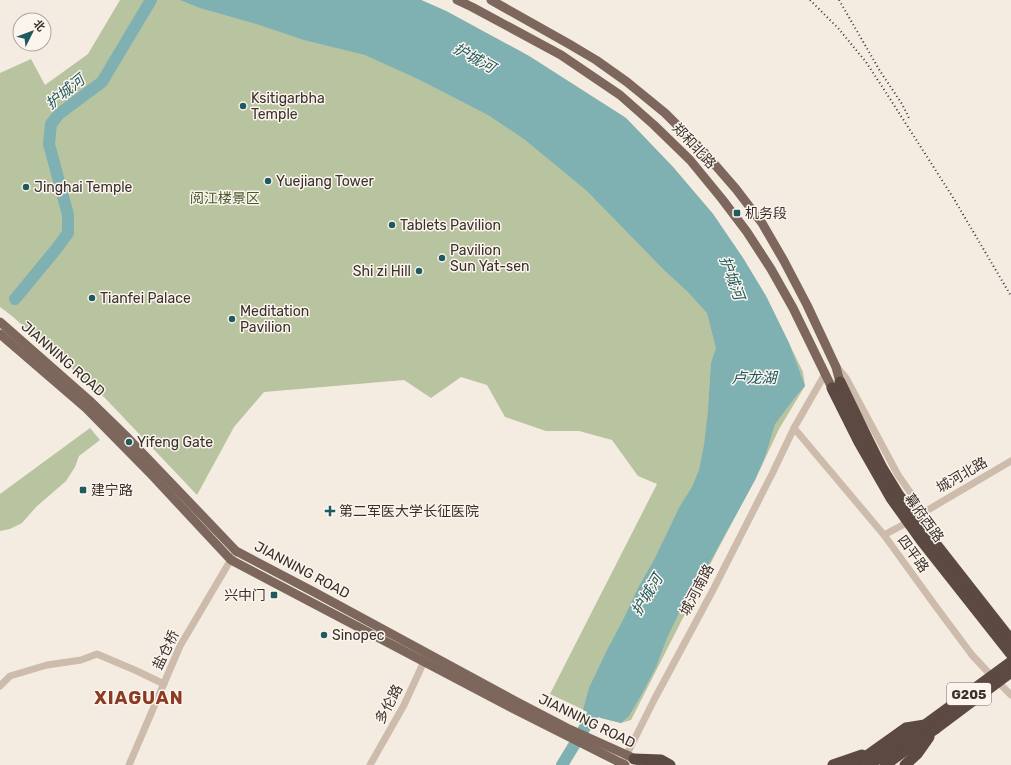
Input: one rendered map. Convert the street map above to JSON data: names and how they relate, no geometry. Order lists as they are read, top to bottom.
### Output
{
  "streets": {
    "highway": ["幕府西路", "G205"],
    "main road": ["郑和北路", "JIANNING ROAD"],
    "street": [
      "城河北路",
      "四平路",
      "城河南路",
      "盐仓桥",
      "多伦路"
    ]
  },
  "crossings": [
    ["郑和北路", "幕府西路"],
    ["郑和北路", "城河南路"],
    ["JIANNING ROAD", "城河南路"],
    ["JIANNING ROAD", "盐仓桥"],
    ["JIANNING ROAD", "多伦路"],
    ["城河北路", "四平路"],
    ["四平路", "城河南路"]
  ],
  "districts": ["XIAGUAN"],
  "water": ["护城河", "卢龙湖"],
  "parks": ["阅江楼景区"],
  "places": {
    "other": [
      "Ksitigarbha Temple",
      "Yuejiang Tower",
      "Jinghai Temple",
      "Tablets Pavilion",
      "Pavilion Sun Yat-sen",
      "Shi zi Hill",
      "Tianfei Palace",
      "Meditation Pavilion",
      "Yifeng Gate",
      "Sinopec"
    ],
    "transit": ["机务段", "建宁路", "兴中门"],
    "health": ["第二军医大学长征医院"]
  },
  "north": "top right"
}
